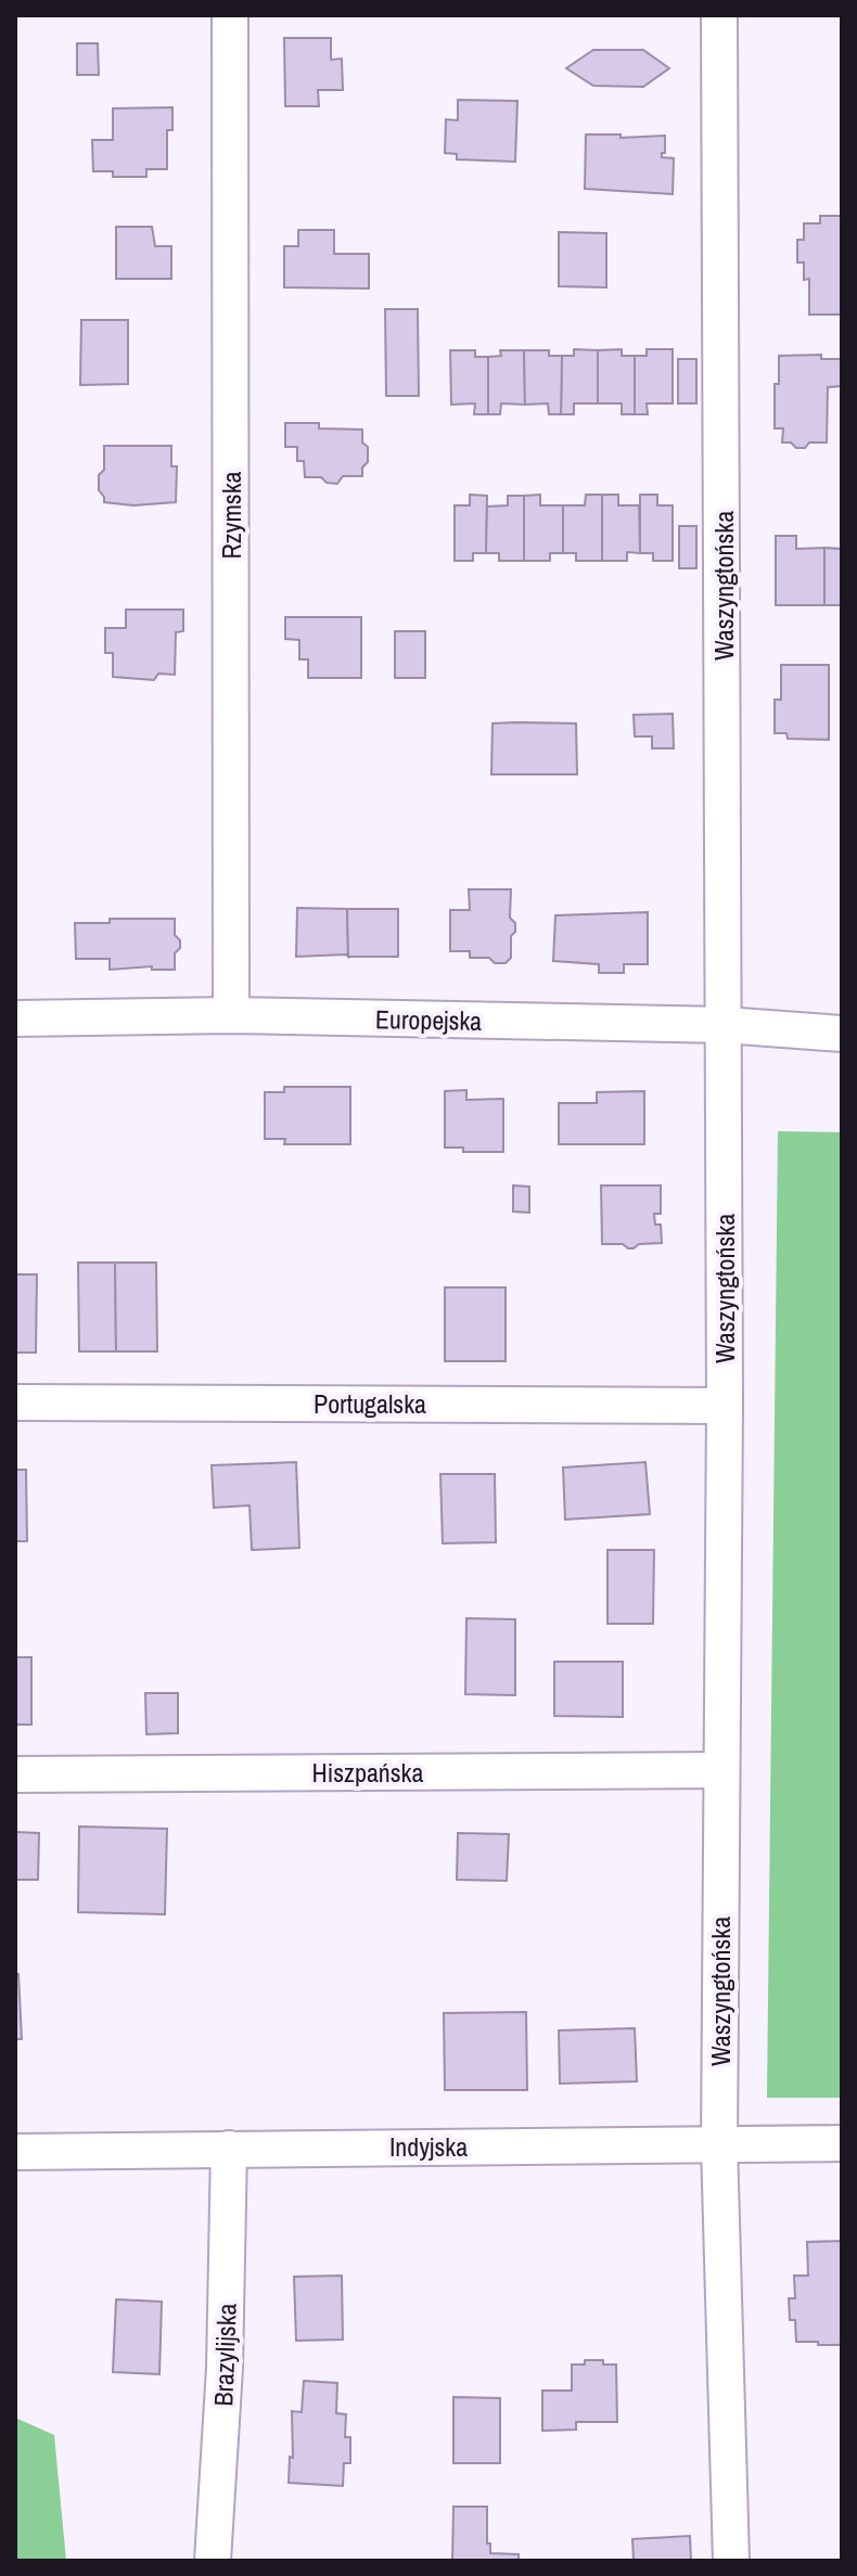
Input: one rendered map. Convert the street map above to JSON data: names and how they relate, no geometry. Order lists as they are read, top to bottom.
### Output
{
  "streets": {
    "street": [
      "Rzymska",
      "Waszyngtońska",
      "Europejska",
      "Portugalska",
      "Hiszpańska",
      "Indyjska",
      "Brazylijska"
    ]
  },
  "crossings": [
    ["Rzymska", "Europejska"],
    ["Waszyngtońska", "Europejska"],
    ["Waszyngtońska", "Portugalska"],
    ["Waszyngtońska", "Hiszpańska"],
    ["Waszyngtońska", "Indyjska"],
    ["Indyjska", "Brazylijska"]
  ]
}
